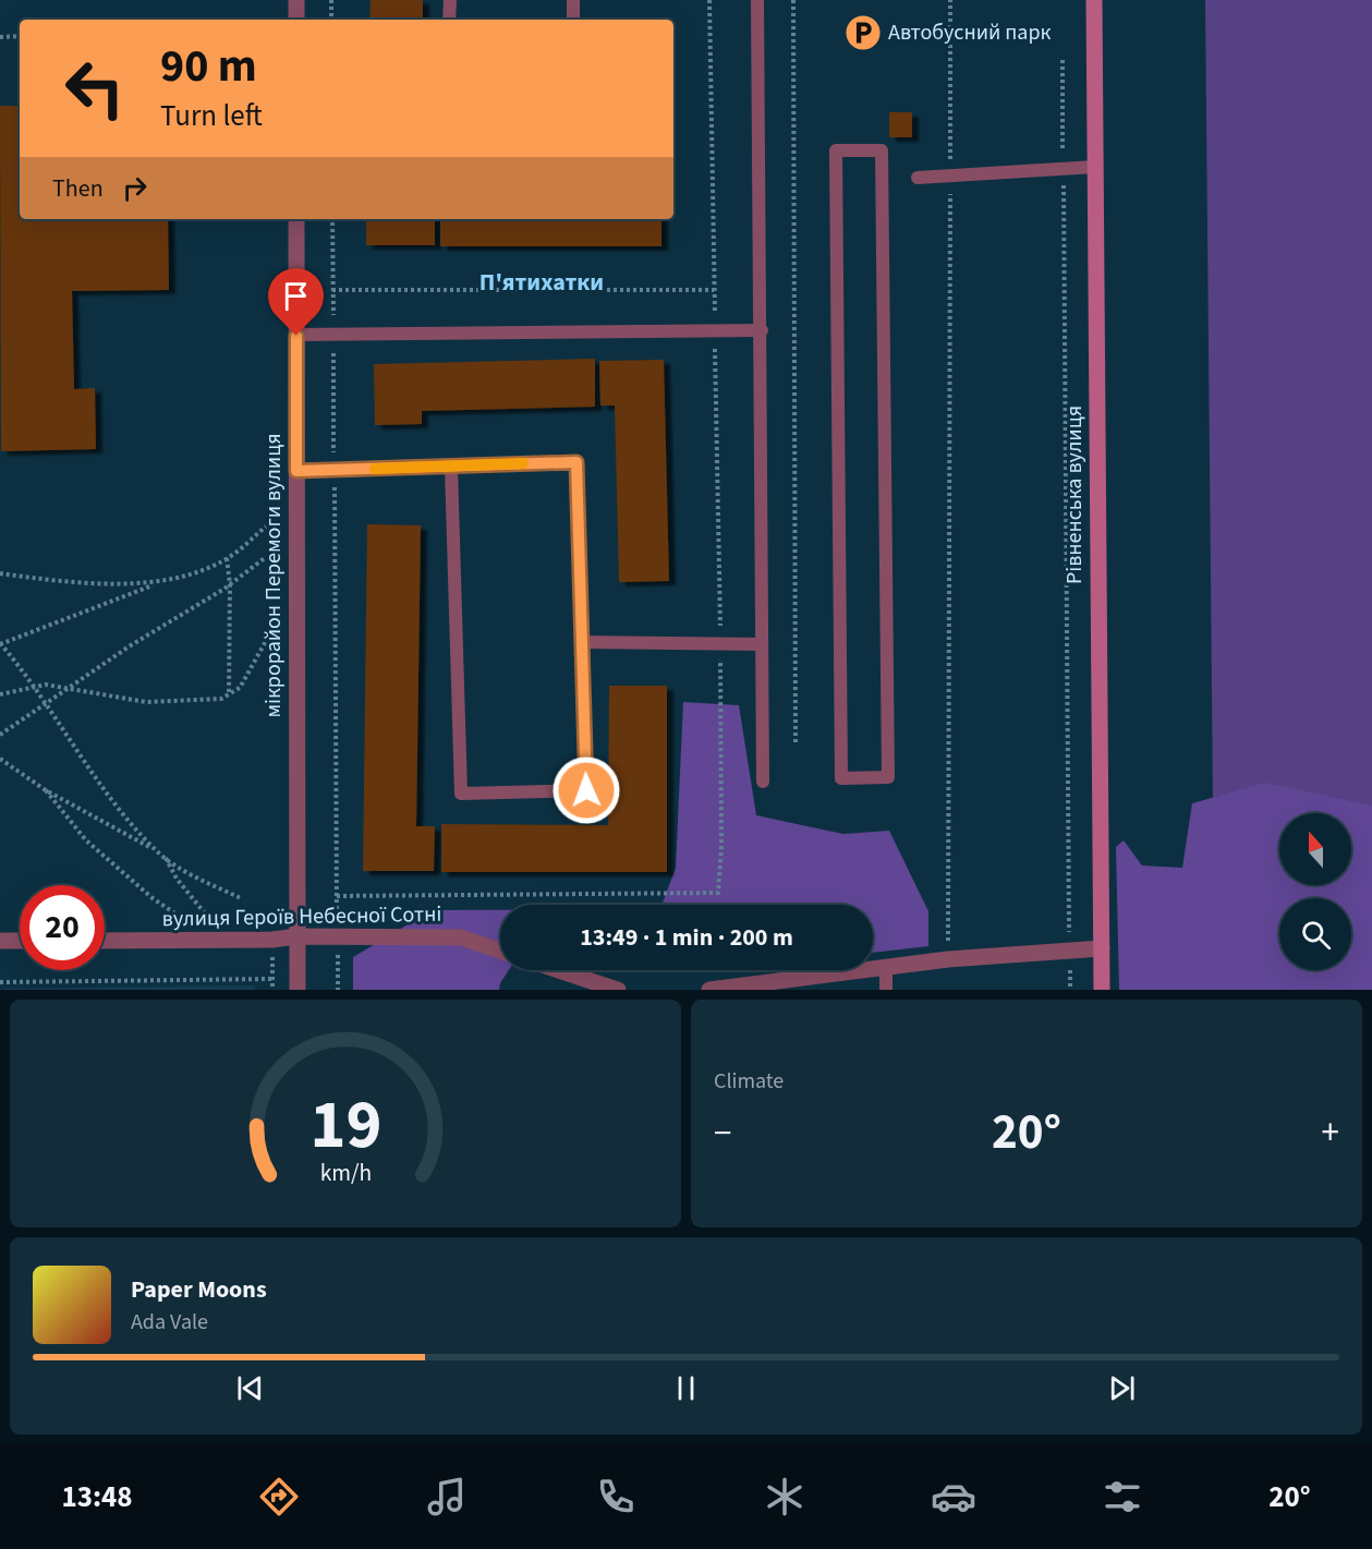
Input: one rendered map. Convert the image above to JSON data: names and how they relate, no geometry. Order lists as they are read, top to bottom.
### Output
{
  "streets": {
    "main road": ["Рівненська вулиця"],
    "street": ["мікрорайон Перемоги вулиця", "вулиця Героїв Небесної Сотні"]
  },
  "crossings": [
    ["мікрорайон Перемоги вулиця", "вулиця Героїв Небесної Сотні"]
  ],
  "districts": ["П'ятихатки"],
  "places": {
    "parking": ["Автобусний парк"]
  },
  "north": "top",
  "page": {
    "turn": ["90 m", "Turn left"],
    "then": "Then",
    "limit": "20",
    "trip": "13:49 · 1 min · 200 m",
    "tile": "Climate",
    "heat": ["−", "20°", "+"],
    "song": ["Paper Moons", "Ada Vale"],
    "tabs": ["13:48", "20°"],
    "gauge": ["19", "km/h"]
  }
}
